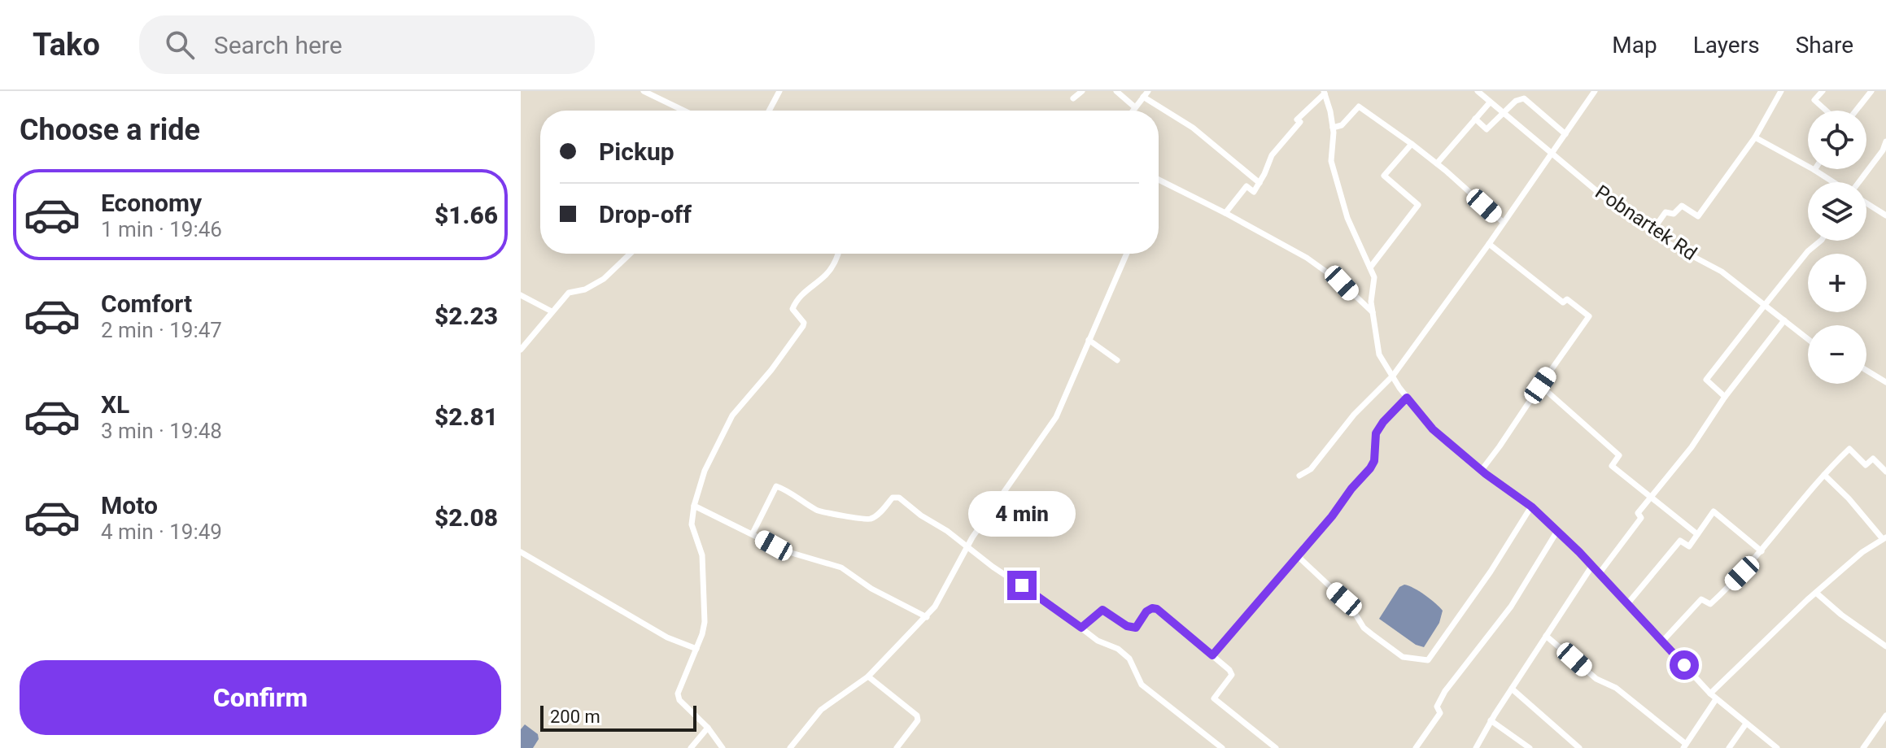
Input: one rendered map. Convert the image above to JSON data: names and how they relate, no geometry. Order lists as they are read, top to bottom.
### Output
{
  "streets": {
    "street": ["Pobnartek Rd"]
  },
  "scale_bar": "200 m",
  "page": {
    "header": "Tako",
    "search": "Search here",
    "nav": ["Map", "Layers", "Share"],
    "heading": "Choose a ride",
    "map_buttons": ["+", "−"],
    "banner": ["Pickup", "Drop-off"],
    "list": [
      {
        "name": "Economy",
        "note": "1 min · 19:46",
        "value": "$1.66"
      },
      {
        "name": "Comfort",
        "note": "2 min · 19:47",
        "value": "$2.23"
      },
      {
        "name": "XL",
        "note": "3 min · 19:48",
        "value": "$2.81"
      },
      {
        "name": "Moto",
        "note": "4 min · 19:49",
        "value": "$2.08"
      }
    ],
    "bubble": "4 min",
    "buttons": "Confirm",
    "scale": "200 m"
  }
}
